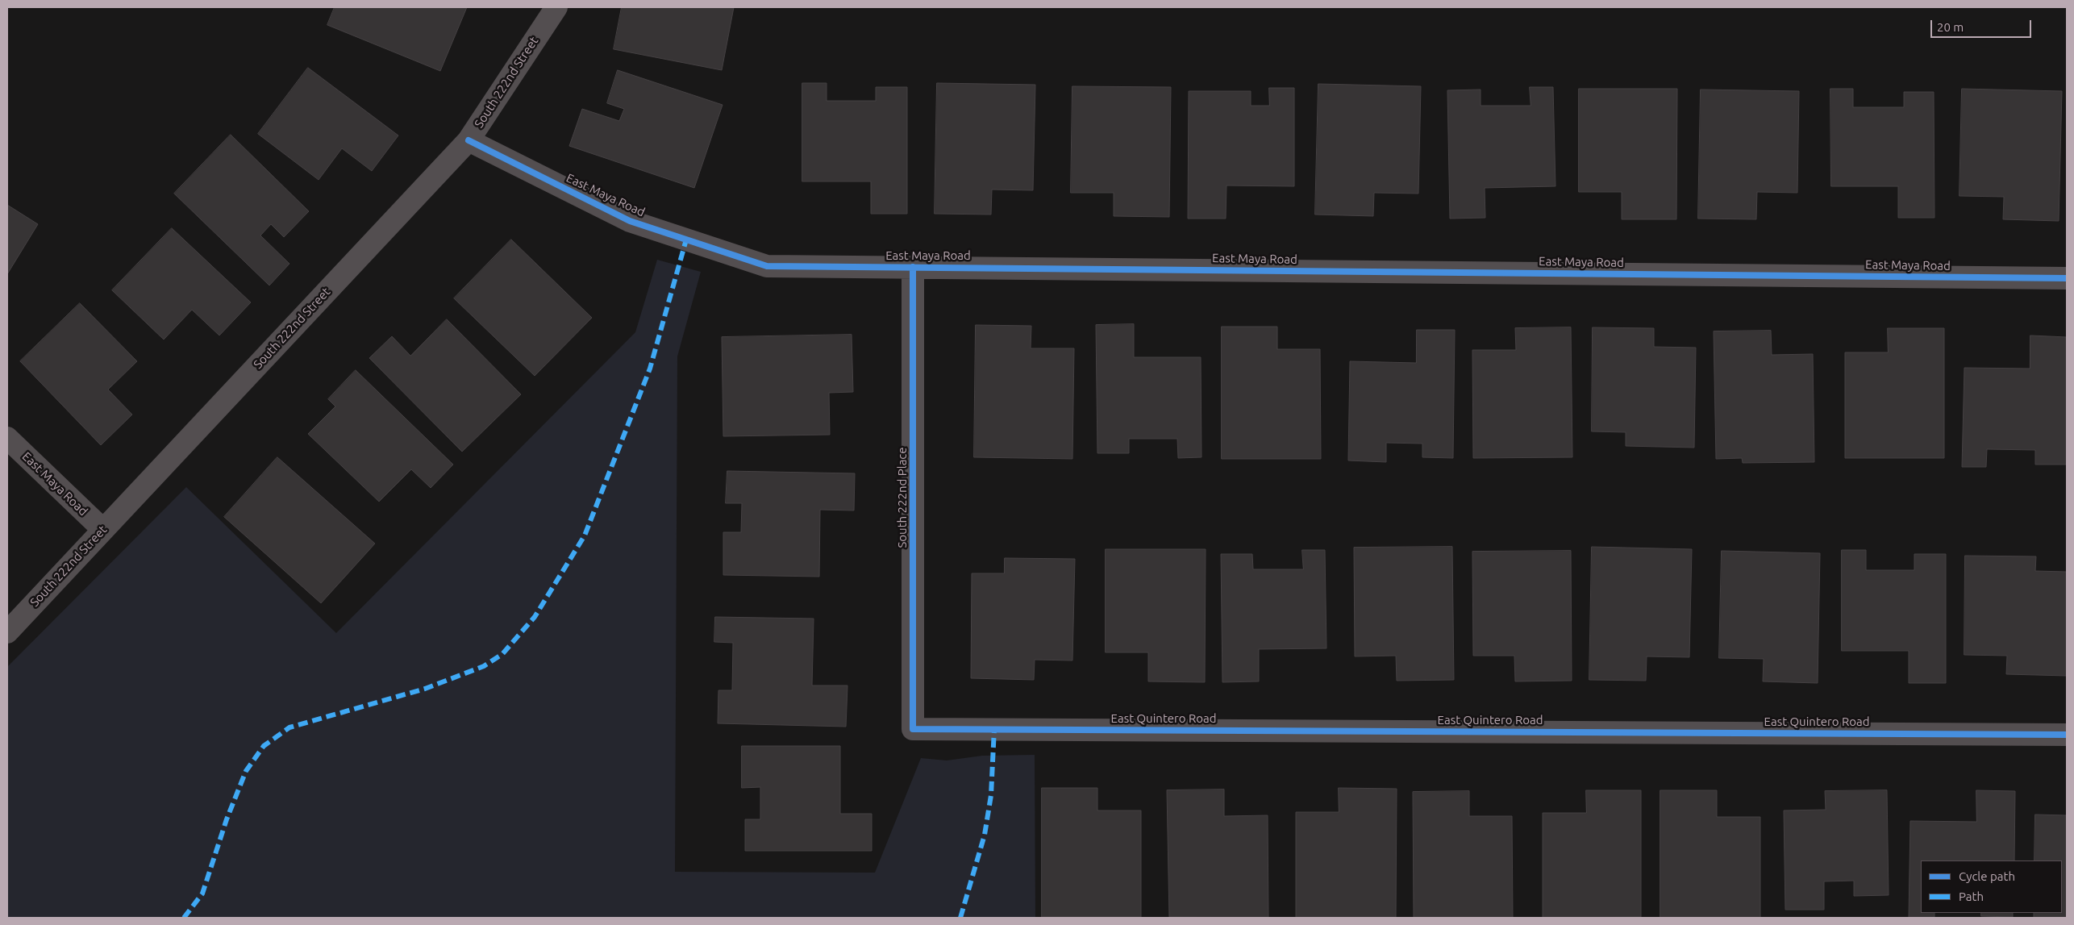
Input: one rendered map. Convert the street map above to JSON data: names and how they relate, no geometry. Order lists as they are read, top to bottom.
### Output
{
  "streets": {
    "street": [
      "South 222nd Street",
      "East Maya Road",
      "South 222nd Place",
      "East Quintero Road"
    ]
  },
  "crossings": [
    ["South 222nd Street", "East Maya Road"],
    ["East Maya Road", "South 222nd Place"],
    ["South 222nd Place", "East Quintero Road"]
  ],
  "legend": ["Cycle path", "Path"],
  "scale_bar": "20 m"
}
